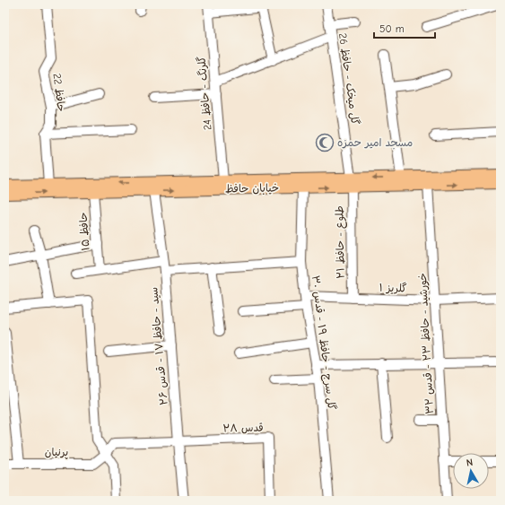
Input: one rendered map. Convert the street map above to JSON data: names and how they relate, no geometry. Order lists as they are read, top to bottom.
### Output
{
  "streets": {
    "main road": ["خیابان حافظ"],
    "street": [
      "گل میخک - حافظ 26",
      "حافظ 22",
      "گلرنگ - حافظ 24",
      "حافظ ۱۵",
      "طلوع - حافظ ۲۱",
      "گلریز ۱",
      "گل سرج - حافظ ۱۹ - قدس ۳۰",
      "خورشید - حافظ ۲۳ - قدس ۳۲",
      "سید - حافظ ۱۷ - قدس ۲۶",
      "قدس ۲۸",
      "پرنیان"
    ]
  },
  "crossings": [
    ["گل میخک - حافظ 26", "خیابان حافظ"],
    ["گل میخک - حافظ 26", "طلوع - حافظ ۲۱"],
    ["حافظ 22", "خیابان حافظ"],
    ["گلرنگ - حافظ 24", "خیابان حافظ"],
    ["خیابان حافظ", "حافظ ۱۵"],
    ["خیابان حافظ", "طلوع - حافظ ۲۱"],
    ["خیابان حافظ", "گل سرج - حافظ ۱۹ - قدس ۳۰"],
    ["خیابان حافظ", "خورشید - حافظ ۲۳ - قدس ۳۲"],
    ["خیابان حافظ", "سید - حافظ ۱۷ - قدس ۲۶"],
    ["طلوع - حافظ ۲۱", "گلریز ۱"],
    ["گلریز ۱", "گل سرج - حافظ ۱۹ - قدس ۳۰"],
    ["گلریز ۱", "خورشید - حافظ ۲۳ - قدس ۳۲"],
    ["سید - حافظ ۱۷ - قدس ۲۶", "قدس ۲۸"],
    ["سید - حافظ ۱۷ - قدس ۲۶", "پرنیان"],
    ["قدس ۲۸", "پرنیان"]
  ],
  "places": {
    "mosque": ["مسجد امیر حمزه"]
  },
  "scale_bar": "50 m",
  "north": "top"
}
